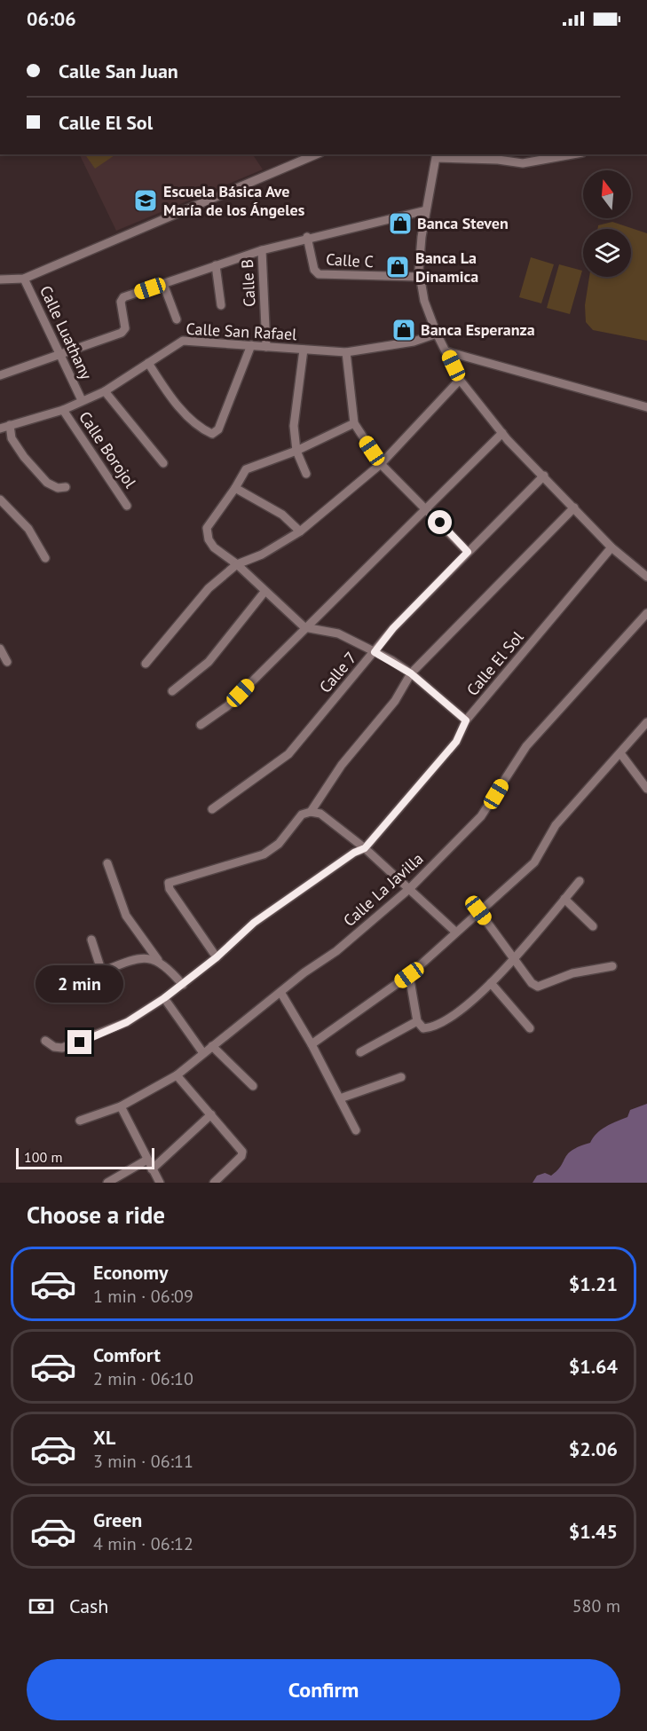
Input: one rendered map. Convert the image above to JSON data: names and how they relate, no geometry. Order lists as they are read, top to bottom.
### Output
{
  "streets": {
    "street": [
      "Calle C",
      "Calle B",
      "Calle San Rafael",
      "Calle Luathany",
      "Calle Borojol",
      "Calle El Sol",
      "Calle 7",
      "Calle La Javilla"
    ]
  },
  "crossings": [
    ["Calle B", "Calle San Rafael"],
    ["Calle San Rafael", "Calle Luathany"],
    ["Calle San Rafael", "Calle Borojol"]
  ],
  "places": {
    "school or university": ["Escuela Básica Ave María de los Ángeles"],
    "shop": ["Banca Steven", "Banca La Dinamica", "Banca Esperanza"]
  },
  "scale_bar": "100 m",
  "north": "top",
  "page": {
    "status": "06:06",
    "banner": ["Calle San Juan", "Calle El Sol"],
    "bubble": "2 min",
    "scale": "100 m",
    "heading": "Choose a ride",
    "list": [
      {
        "name": "Economy",
        "note": "1 min · 06:09",
        "value": "$1.21"
      },
      {
        "name": "Comfort",
        "note": "2 min · 06:10",
        "value": "$1.64"
      },
      {
        "name": "XL",
        "note": "3 min · 06:11",
        "value": "$2.06"
      },
      {
        "name": "Green",
        "note": "4 min · 06:12",
        "value": "$1.45"
      }
    ],
    "pay": ["Cash", "580 m"],
    "buttons": "Confirm"
  }
}
